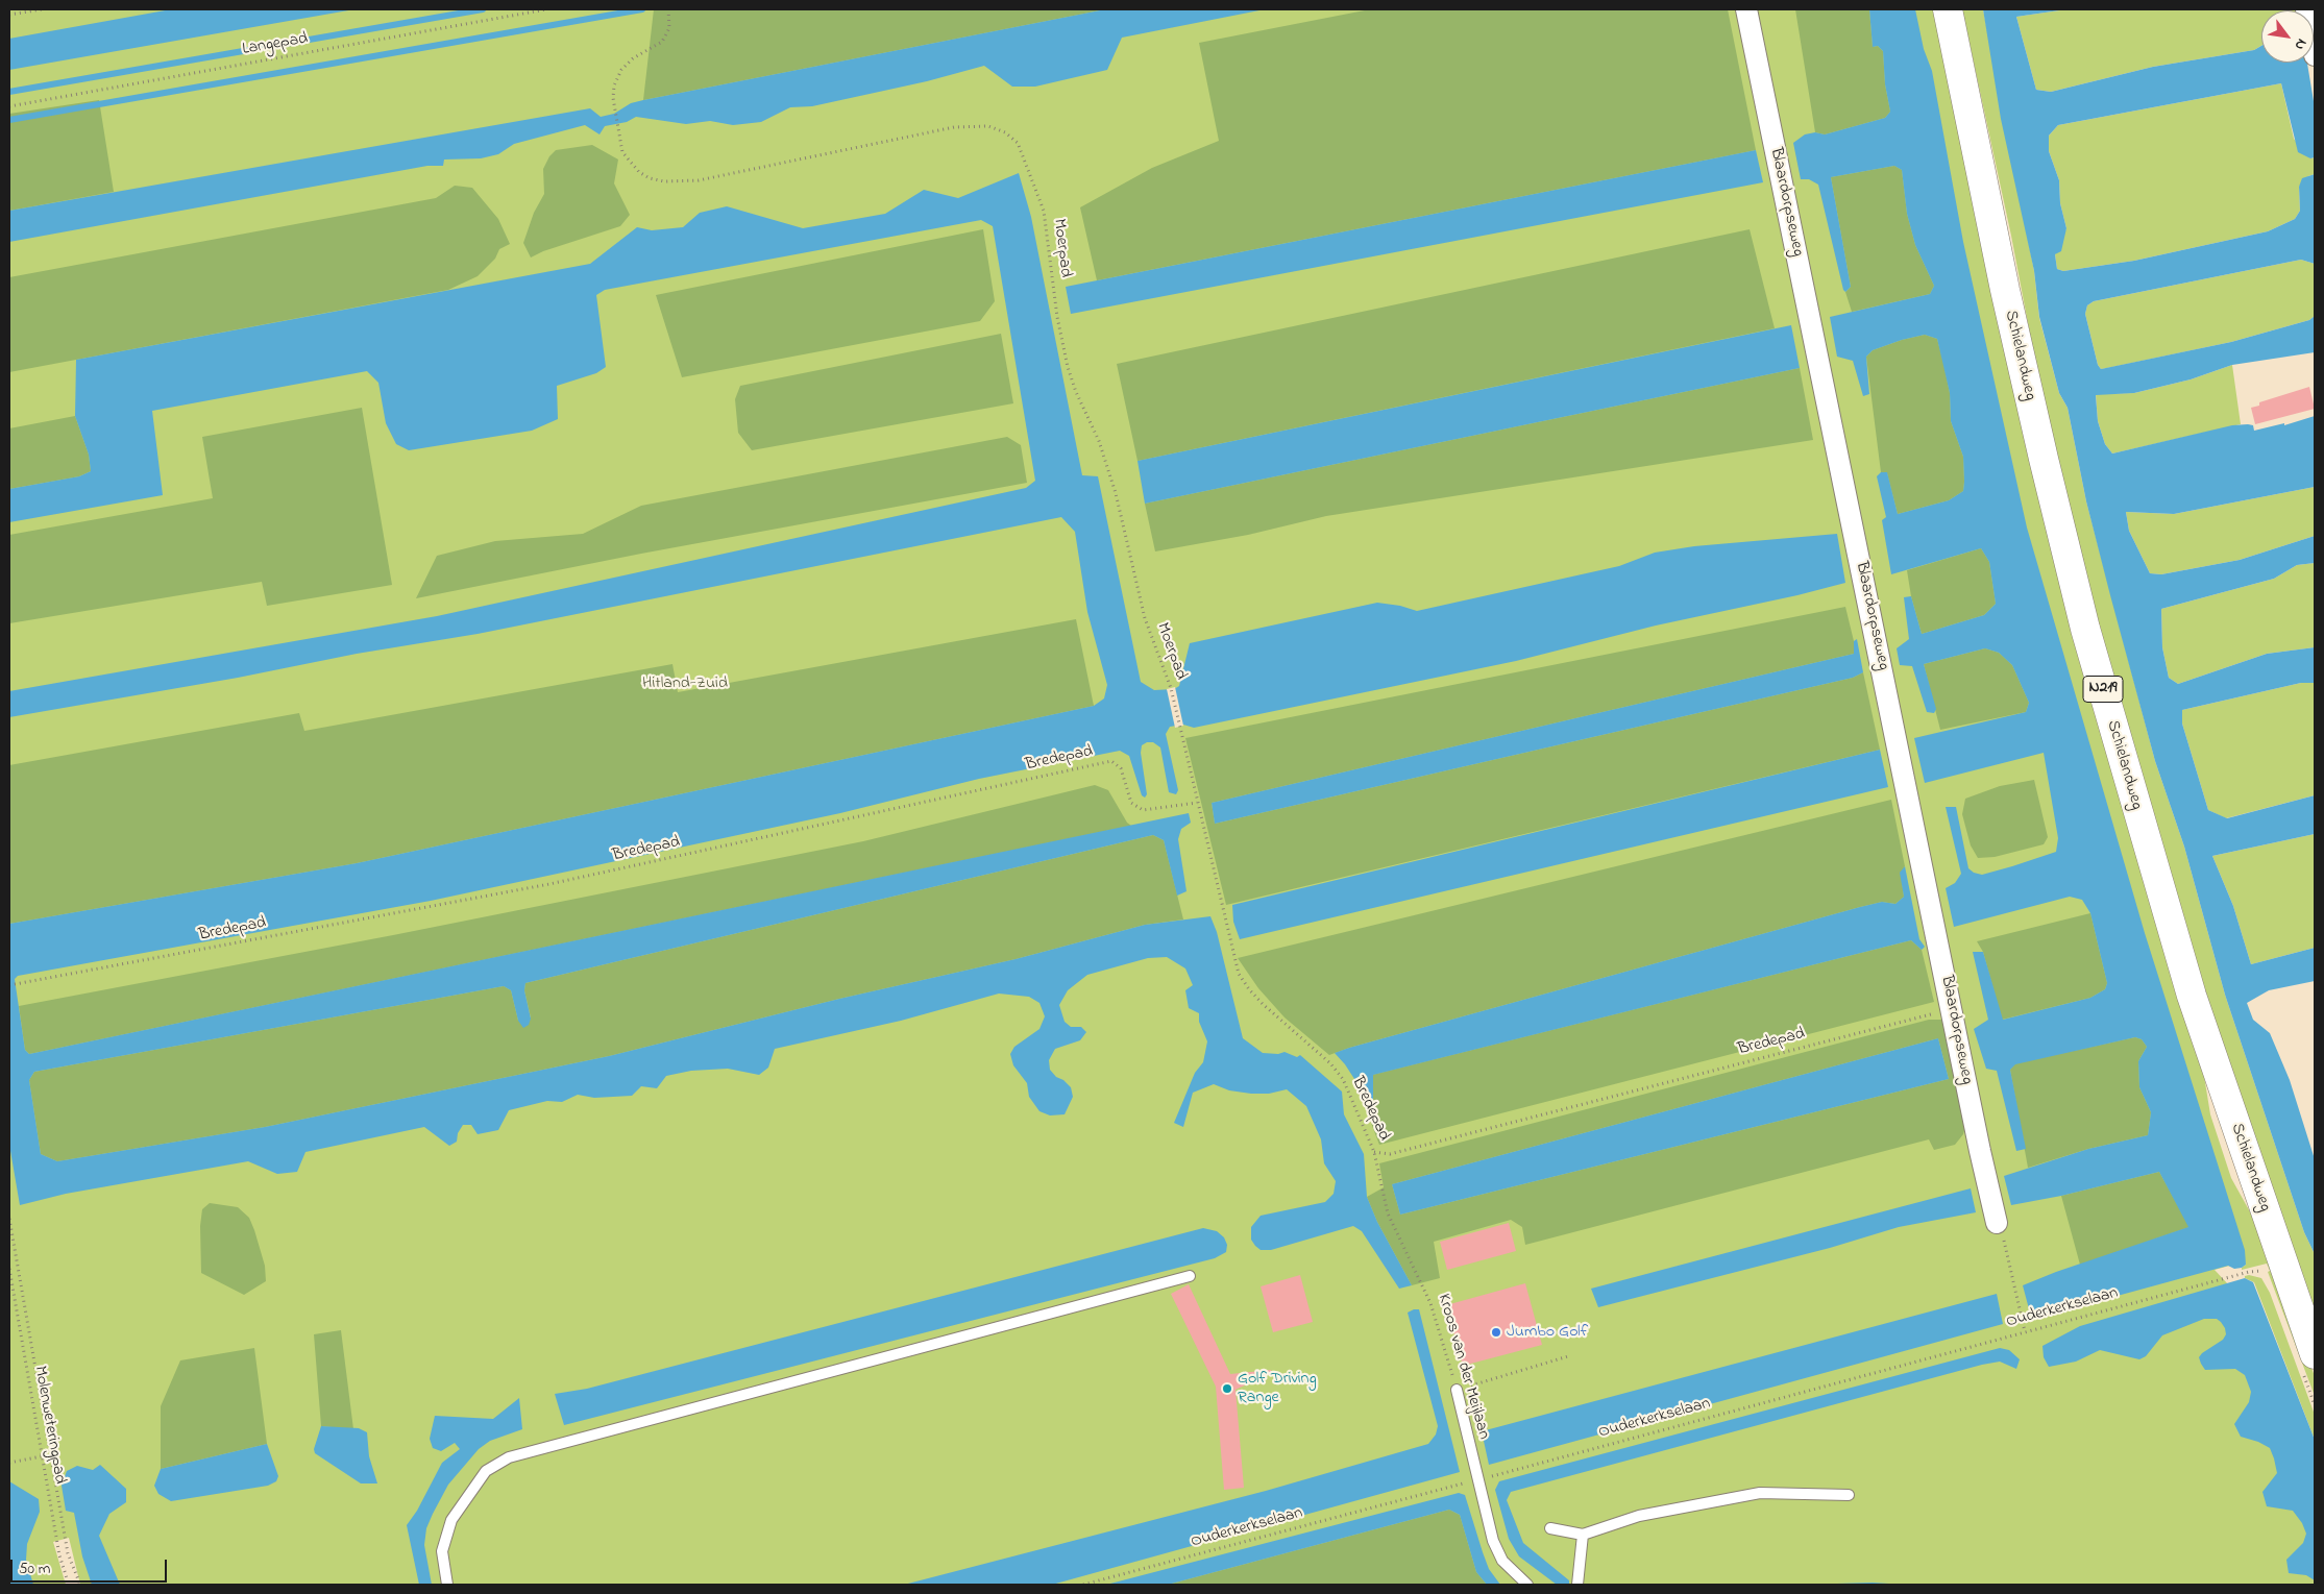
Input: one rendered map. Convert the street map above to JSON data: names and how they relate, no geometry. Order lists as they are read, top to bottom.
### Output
{
  "streets": {
    "main road": ["Schielandweg", "N219"],
    "street": ["Blaardorpseweg"],
    "lane": ["Kroos van der Meijlaan"],
    "path": [
      "Langepad",
      "Moerpad",
      "Bredepad",
      "Ouderkerkselaan",
      "Molenweteringpad"
    ]
  },
  "crossings": [
    ["Blaardorpseweg", "Bredepad"],
    ["Moerpad", "Bredepad"],
    ["Bredepad", "Kroos van der Meijlaan"],
    ["Ouderkerkselaan", "Kroos van der Meijlaan"]
  ],
  "parks": ["Hitland-Zuid"],
  "places": ["Jumbo Golf", "Golf Driving Range"],
  "scale_bar": "50 m",
  "north": "bottom right"
}
